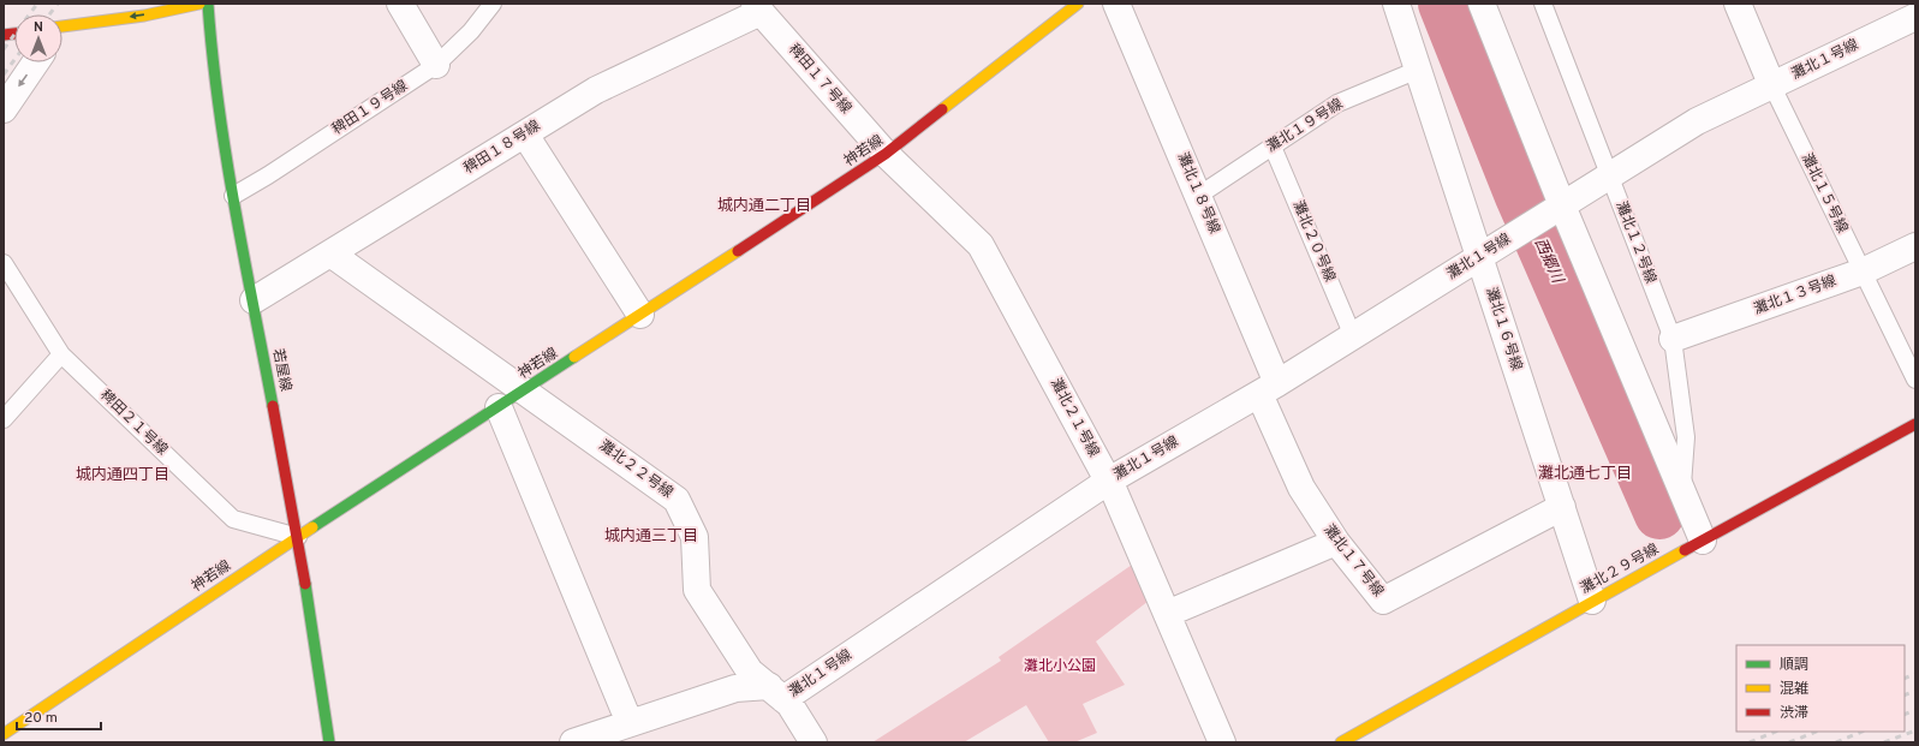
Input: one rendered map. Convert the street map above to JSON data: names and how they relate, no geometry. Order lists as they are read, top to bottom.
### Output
{
  "streets": {
    "street": [
      "灘北１号線",
      "稗田１７号線",
      "稗田１８号線",
      "神若線",
      "灘北１８号線",
      "灘北１５号線",
      "灘北１３号線",
      "灘北１６号線",
      "若屋線",
      "灘北２１号線",
      "灘北２２号線",
      "灘北１７号線",
      "灘北２９号線"
    ],
    "lane": [
      "稗田１９号線",
      "灘北１９号線",
      "灘北２０号線",
      "灘北１２号線",
      "稗田２１号線"
    ]
  },
  "crossings": [
    ["灘北１号線", "灘北１８号線"],
    ["灘北１号線", "灘北１５号線"],
    ["灘北１号線", "灘北２０号線"],
    ["灘北１号線", "灘北１２号線"],
    ["灘北１号線", "灘北１６号線"],
    ["灘北１号線", "灘北２１号線"],
    ["灘北１号線", "灘北２２号線"],
    ["灘北１号線", "灘北１７号線"],
    ["稗田１７号線", "稗田１８号線"],
    ["稗田１７号線", "神若線"],
    ["稗田１７号線", "灘北２１号線"],
    ["稗田１９号線", "若屋線"],
    ["灘北１９号線", "灘北１８号線"],
    ["灘北１９号線", "灘北２０号線"],
    ["灘北１９号線", "灘北１６号線"],
    ["稗田１８号線", "若屋線"],
    ["稗田１８号線", "灘北２２号線"],
    ["神若線", "若屋線"],
    ["神若線", "灘北２１号線"],
    ["神若線", "稗田２１号線"],
    ["神若線", "灘北２２号線"],
    ["灘北１８号線", "灘北１７号線"],
    ["灘北１５号線", "灘北１３号線"],
    ["灘北１２号線", "灘北１３号線"],
    ["灘北１６号線", "灘北１７号線"],
    ["灘北１６号線", "灘北２９号線"],
    ["若屋線", "稗田２１号線"]
  ],
  "districts": [
    "城内通二丁目",
    "灘北通七丁目",
    "城内通四丁目",
    "城内通三丁目"
  ],
  "water": ["西郷川"],
  "parks": ["灘北小公園"],
  "legend": ["順調", "混雑", "渋滞"],
  "scale_bar": "20 m",
  "north": "top"
}
